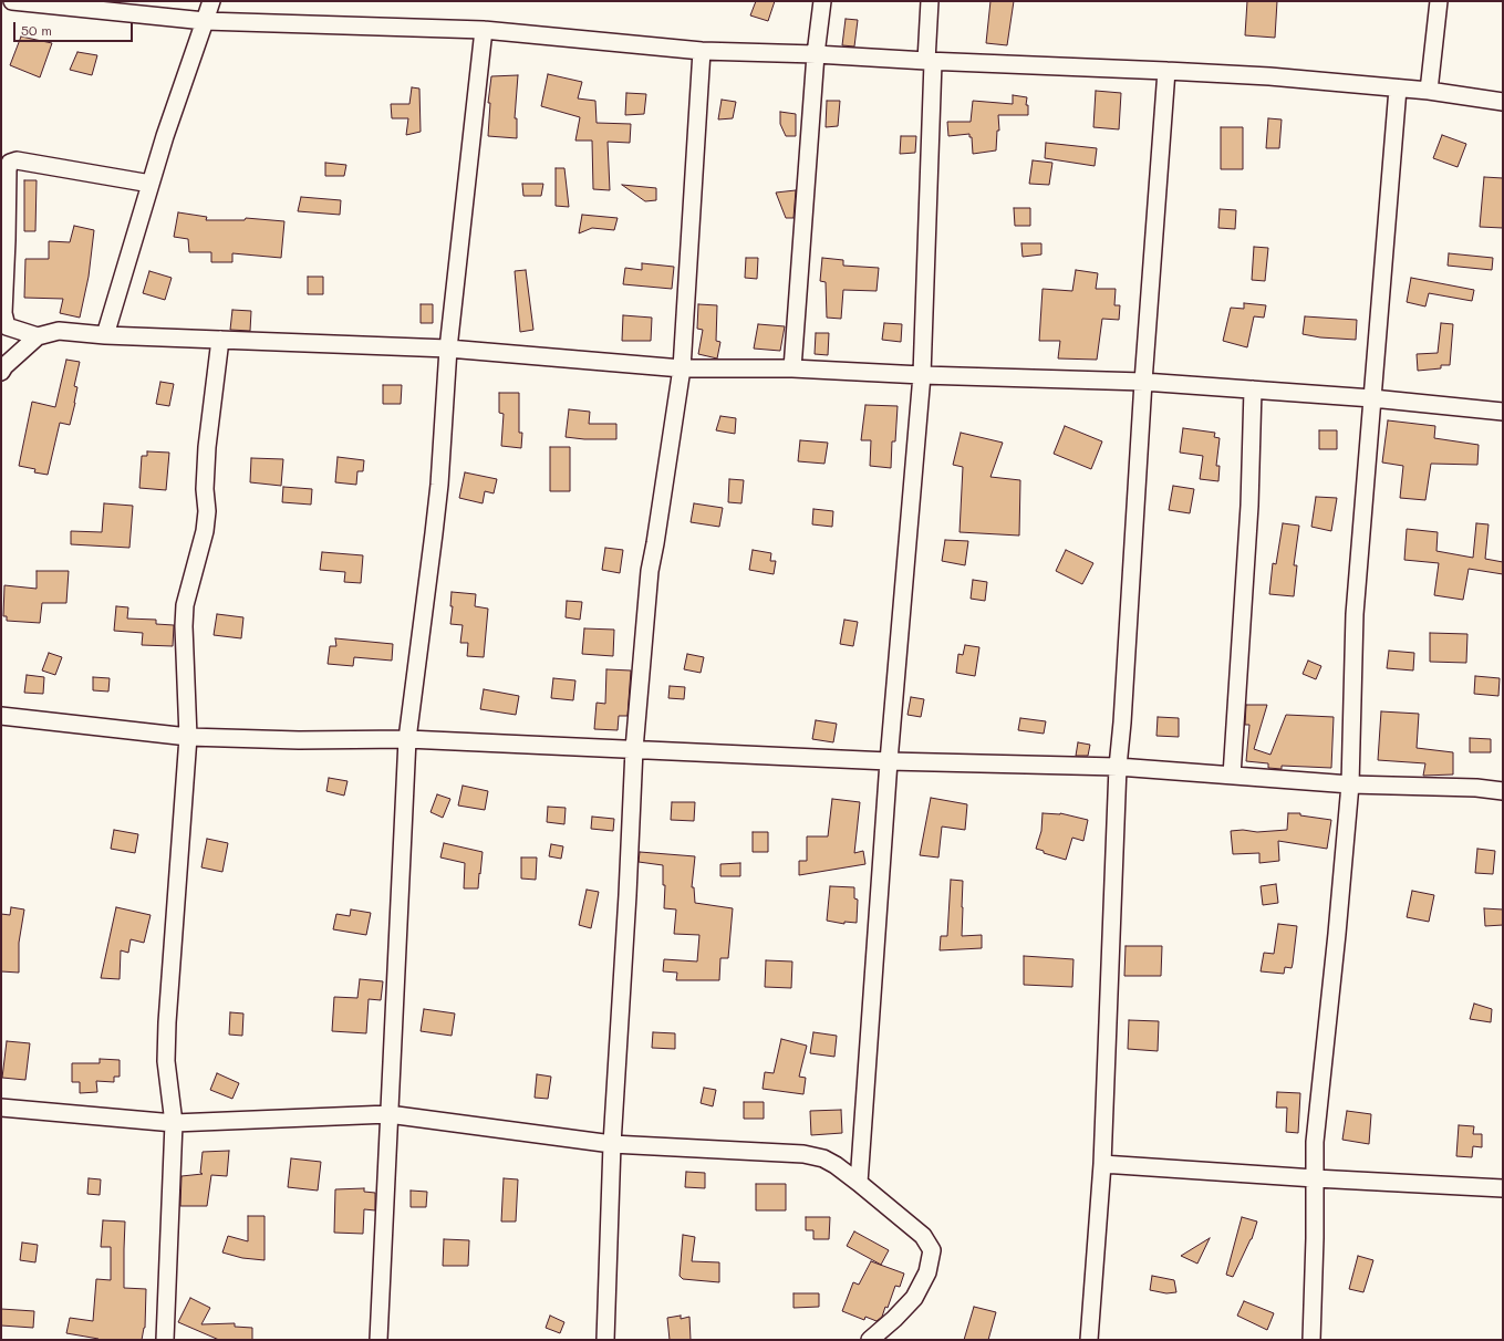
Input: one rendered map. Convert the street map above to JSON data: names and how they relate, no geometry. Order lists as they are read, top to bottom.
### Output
{
  "scale_bar": "50 m"
}
